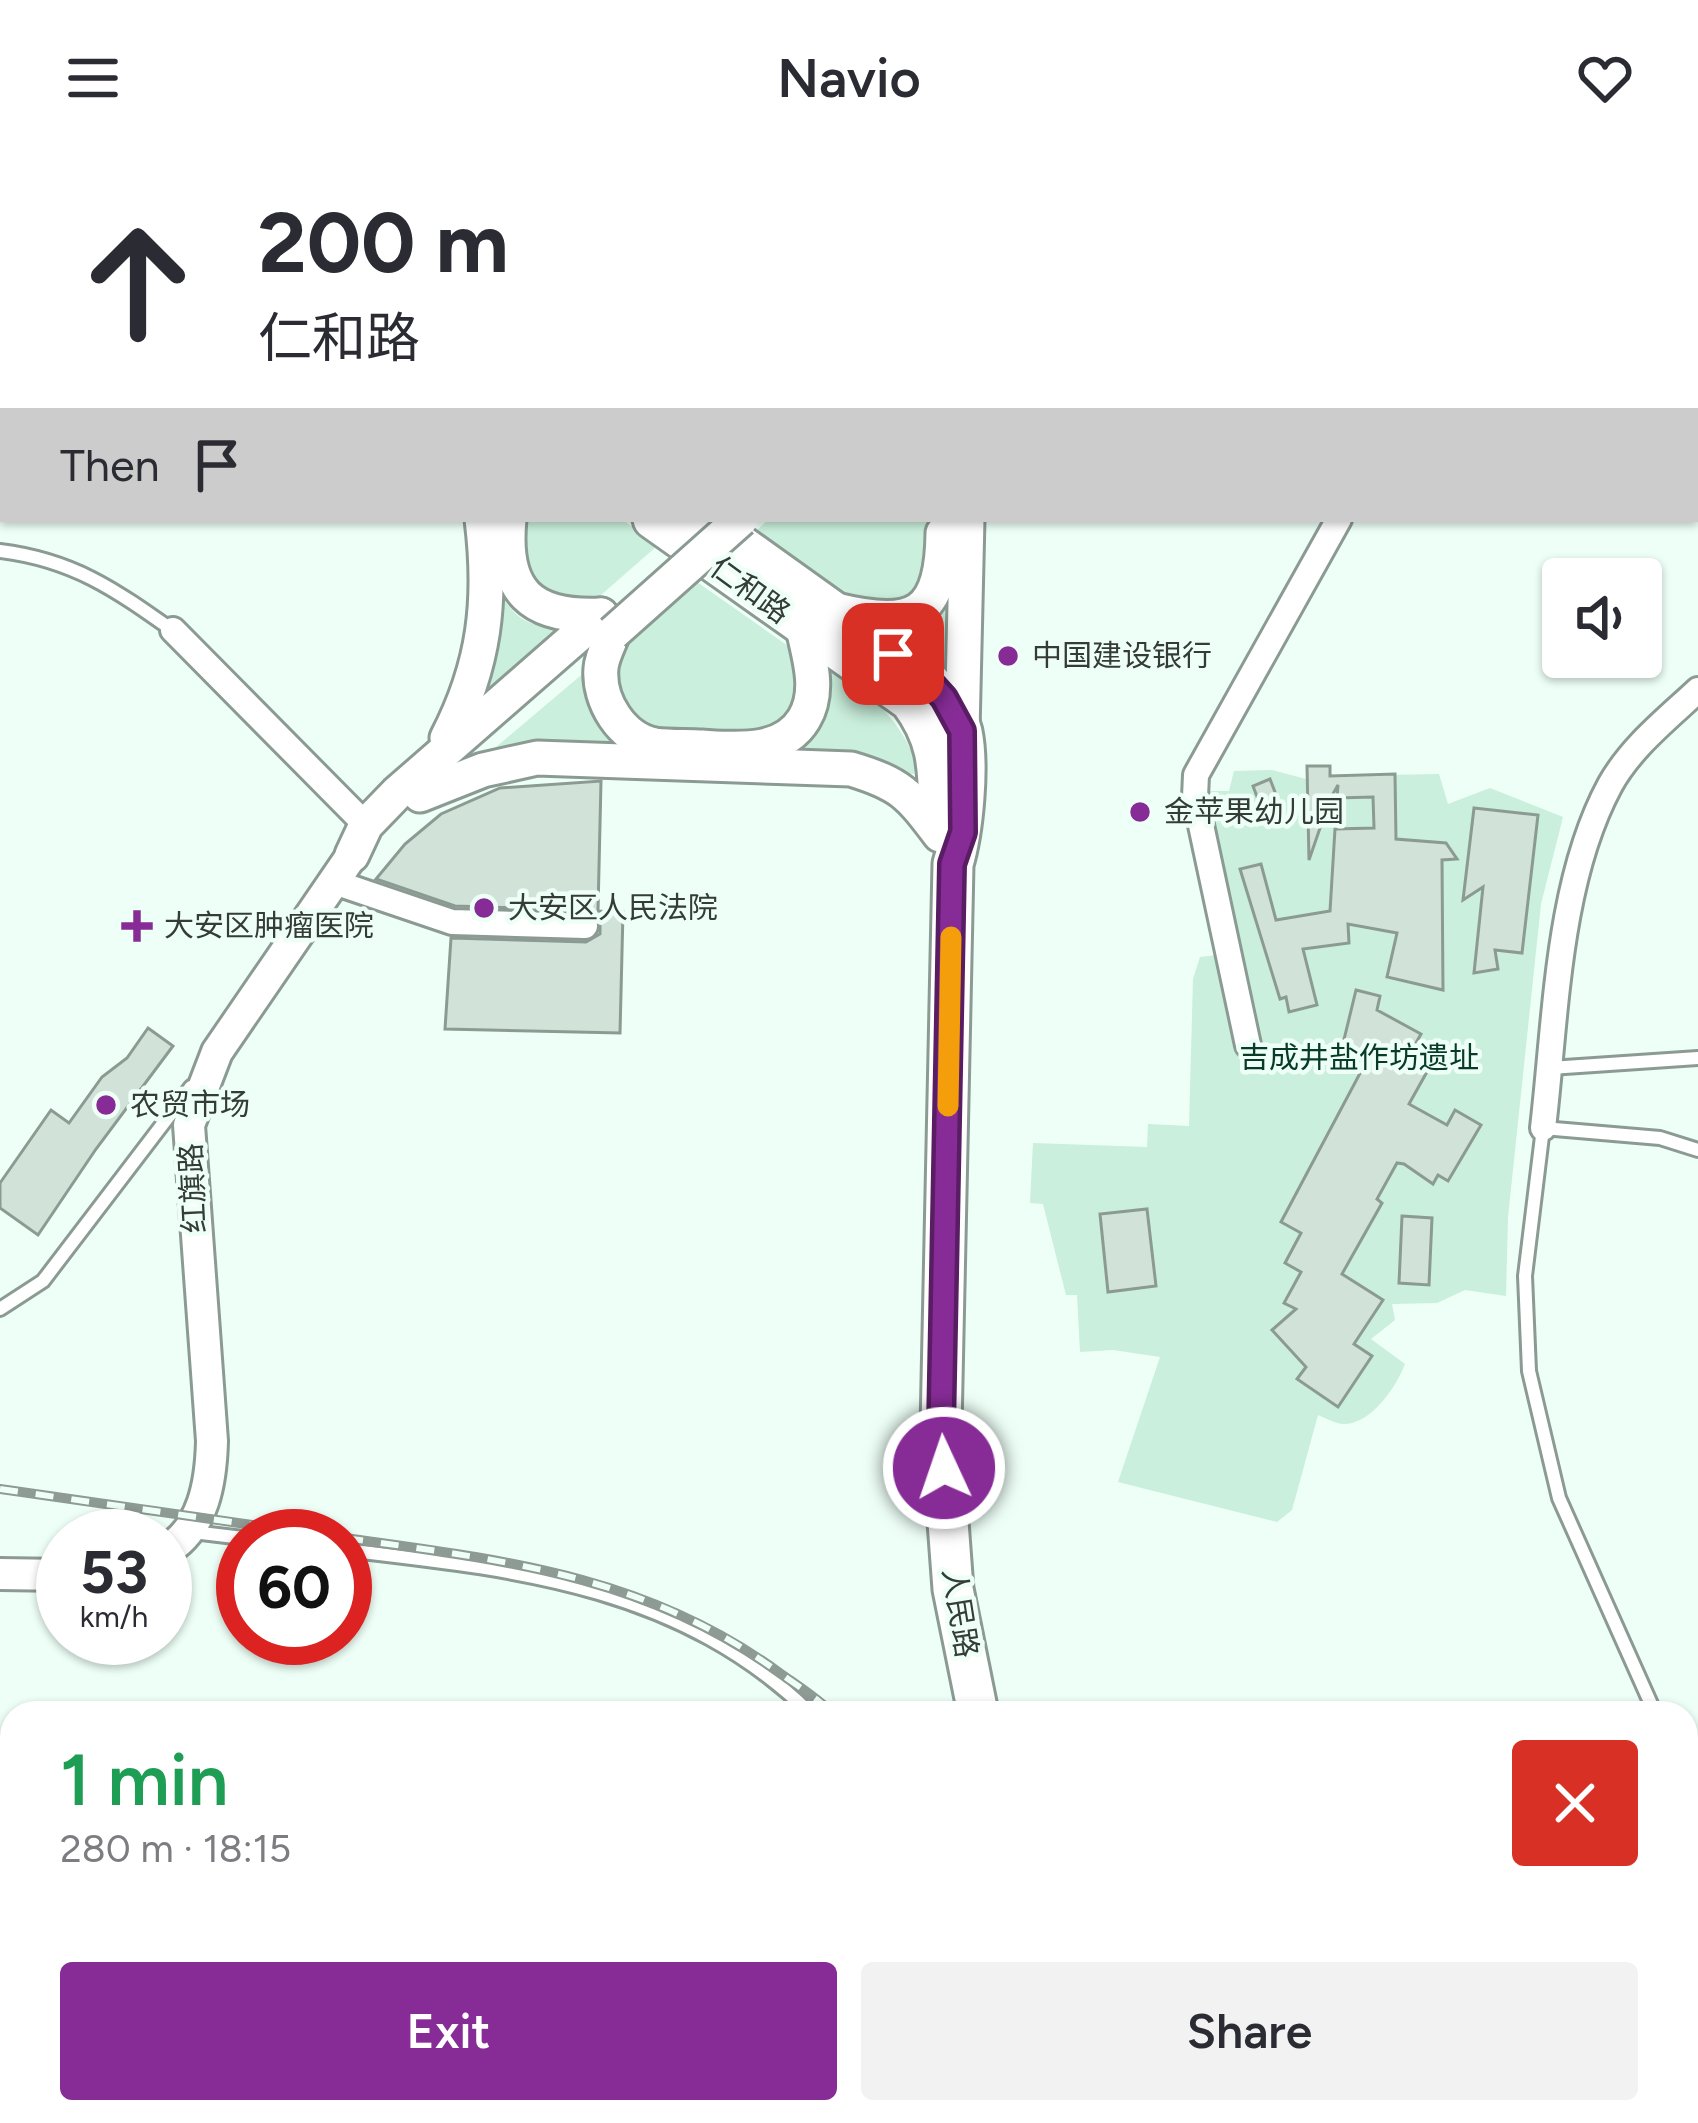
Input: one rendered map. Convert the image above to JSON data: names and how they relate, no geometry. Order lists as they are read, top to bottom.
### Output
{
  "streets": {
    "main road": ["仁和路", "人民路"],
    "street": ["红旗路"]
  },
  "crossings": [
    ["仁和路", "人民路"]
  ],
  "parks": ["吉成井盐作坊遗址"],
  "places": {
    "other": [
      "中国建设银行",
      "金苹果幼儿园",
      "大安区人民法院",
      "农贸市场"
    ],
    "health": ["大安区肿瘤医院"]
  },
  "page": {
    "header": "Navio",
    "turn": ["200 m", "仁和路"],
    "then": "Then",
    "speed": "53 km/h",
    "limit": "60",
    "heading": ["1 min", "280 m · 18:15"],
    "buttons": ["Exit", "Share"]
  }
}
